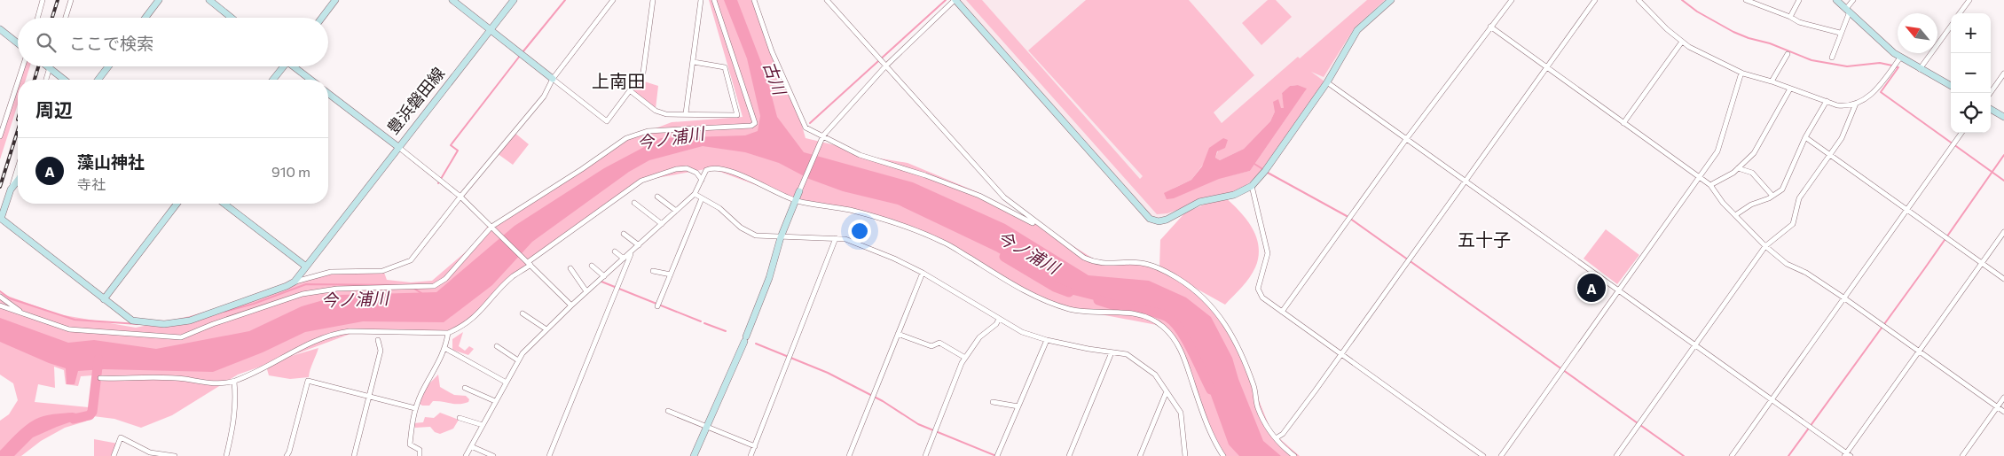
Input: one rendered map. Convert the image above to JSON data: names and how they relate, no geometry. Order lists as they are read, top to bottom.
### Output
{
  "streets": {
    "street": ["豊浜磐田線"]
  },
  "districts": ["上南田", "五十子"],
  "water": ["古川", "今ノ浦川"],
  "north": "top left",
  "page": {
    "map_buttons": ["+", "−"],
    "search": "ここで検索",
    "heading": "周辺",
    "list": [
      {
        "mark": "A",
        "name": "藻山神社",
        "note": "寺社",
        "value": "910 m"
      }
    ],
    "pins": "A"
  }
}
